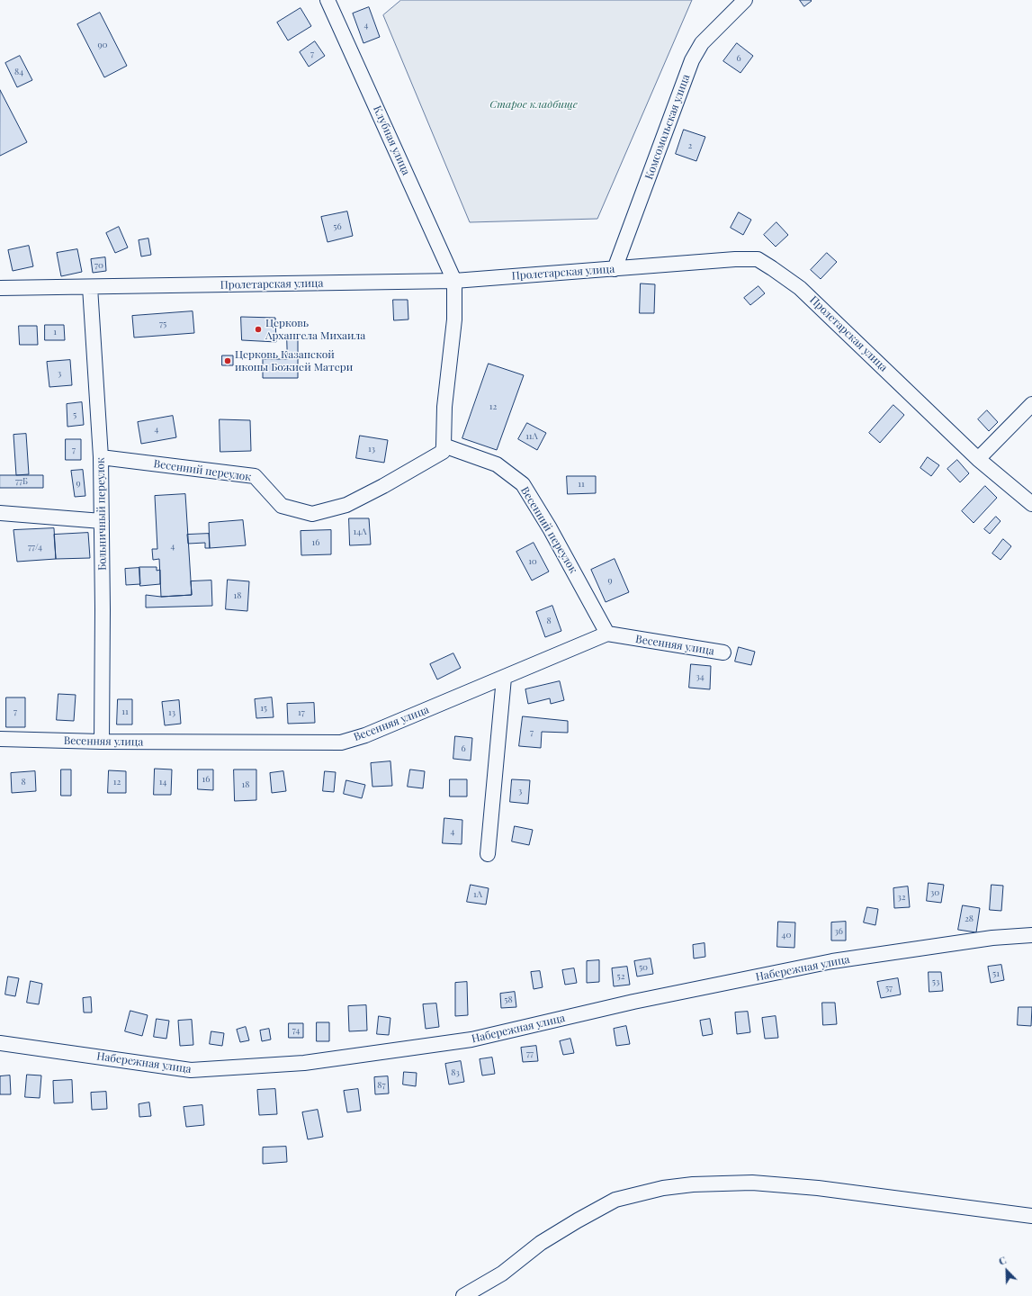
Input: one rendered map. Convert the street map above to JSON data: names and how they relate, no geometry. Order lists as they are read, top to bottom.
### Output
{
  "streets": {
    "street": [
      "Комсомольская улица",
      "Клубная улица",
      "Пролетарская улица",
      "Весенний переулок",
      "Больничный переулок",
      "Весенняя улица",
      "Набережная улица"
    ]
  },
  "crossings": [
    ["Комсомольская улица", "Пролетарская улица"],
    ["Клубная улица", "Пролетарская улица"],
    ["Пролетарская улица", "Больничный переулок"],
    ["Весенний переулок", "Больничный переулок"],
    ["Весенний переулок", "Весенняя улица"],
    ["Больничный переулок", "Весенняя улица"]
  ],
  "parks": ["Старое кладбище"],
  "places": ["Церковь Архангела Михаила", "Церковь Казанской иконы Божией Матери"],
  "house_numbers": [
    "4",
    "90",
    "7",
    "6",
    "84",
    "2",
    "56",
    "70",
    "75",
    "1",
    "3",
    "12",
    "5",
    "4",
    "11А",
    "13",
    "7",
    "77Б",
    "9",
    "11",
    "14А",
    "16",
    "4",
    "77/4",
    "10",
    "9",
    "18",
    "8",
    "34",
    "15",
    "7",
    "11",
    "13",
    "17",
    "7",
    "6",
    "16",
    "8",
    "12",
    "14",
    "18",
    "3",
    "4",
    "30",
    "1А",
    "32",
    "28",
    "36",
    "40",
    "50",
    "51",
    "52",
    "53",
    "57",
    "58",
    "74",
    "77",
    "83",
    "87"
  ],
  "north": "top left"
}
